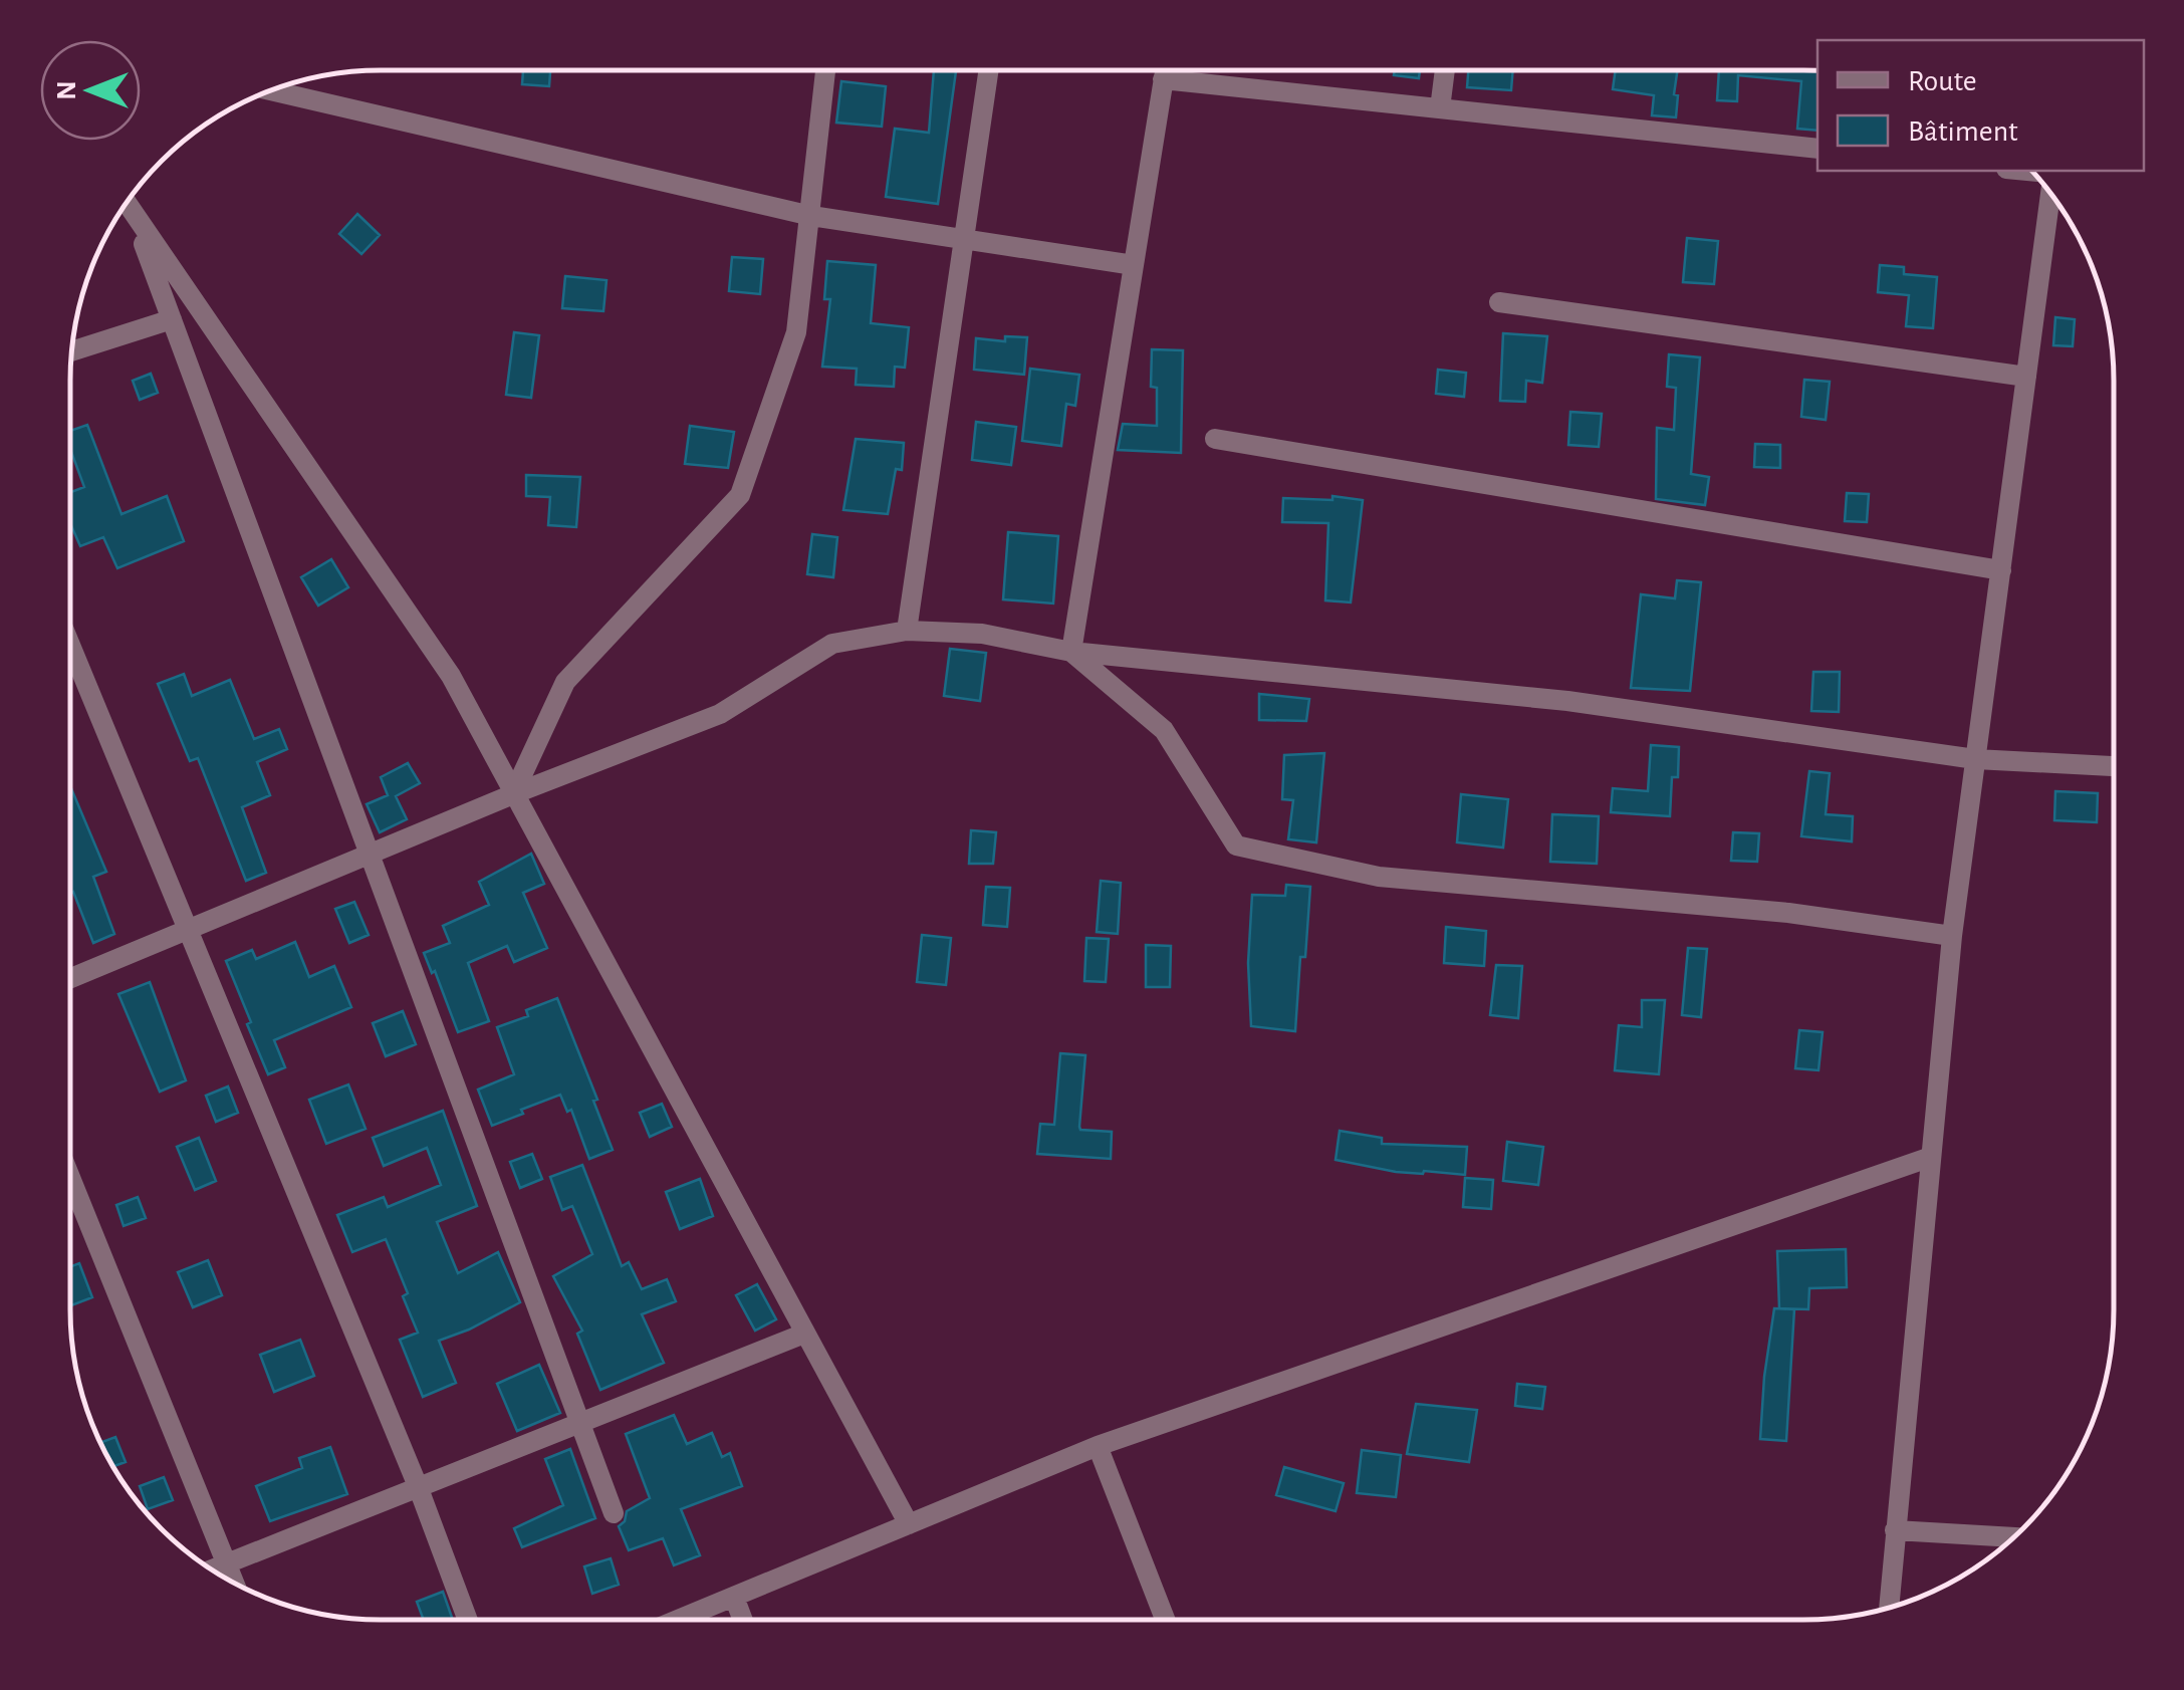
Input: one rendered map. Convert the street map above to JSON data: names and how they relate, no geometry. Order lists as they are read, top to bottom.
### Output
{
  "legend": ["Route", "Bâtiment"],
  "north": "left"
}
